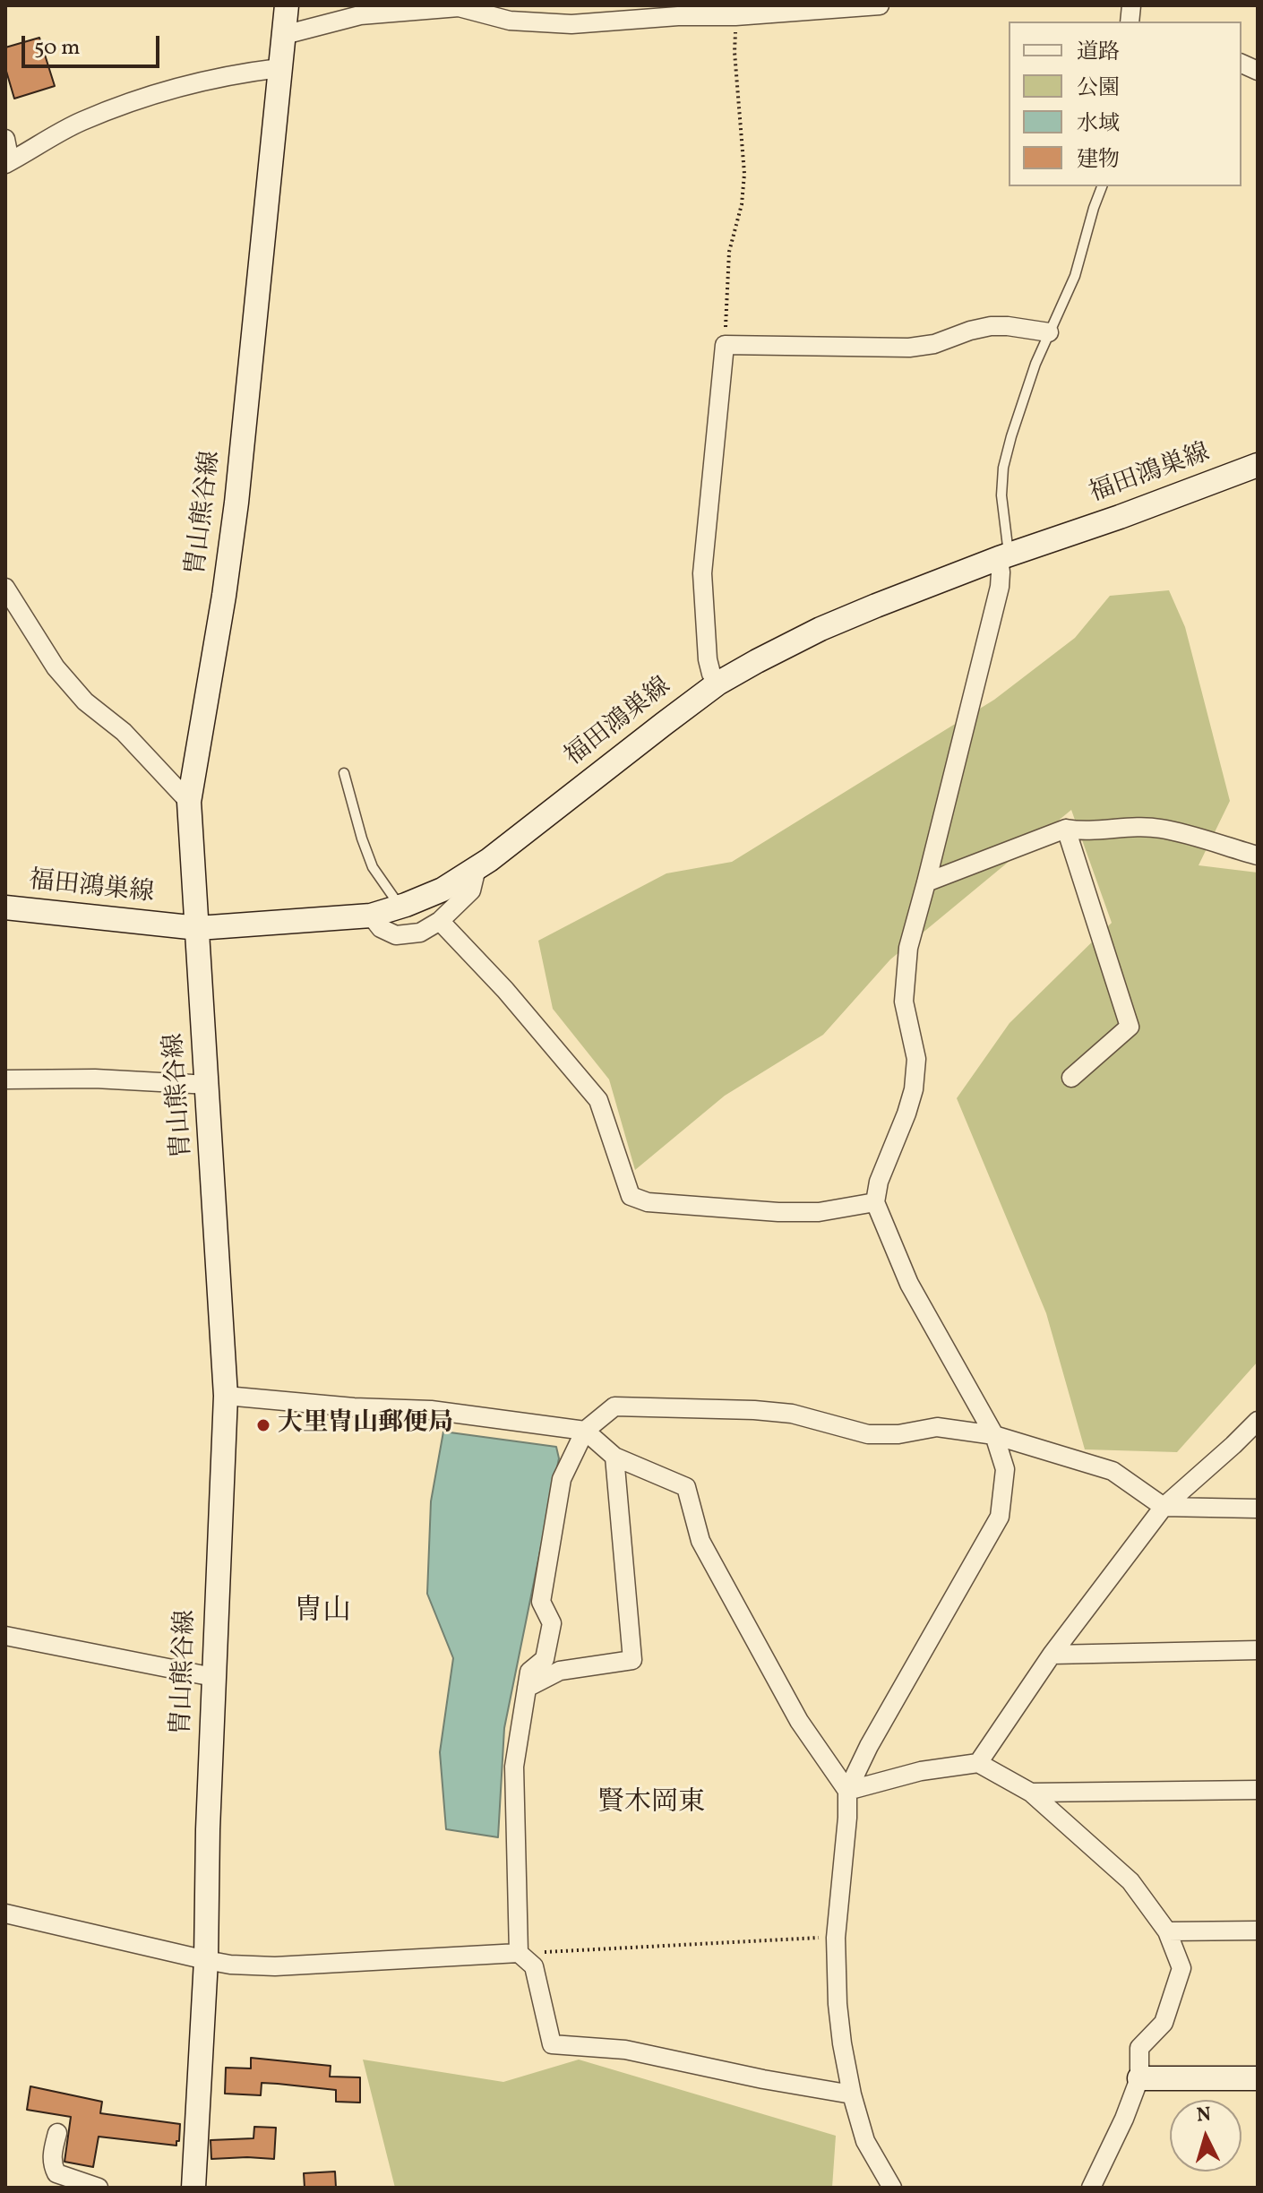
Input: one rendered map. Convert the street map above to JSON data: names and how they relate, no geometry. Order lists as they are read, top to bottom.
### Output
{
  "streets": {
    "main road": ["福田鴻巣線", "胄山熊谷線"]
  },
  "crossings": [
    ["福田鴻巣線", "胄山熊谷線"]
  ],
  "districts": ["冑山", "賢木岡東"],
  "places": ["大里冑山郵便局"],
  "legend": [
    "道路",
    "公園",
    "水域",
    "建物"
  ],
  "scale_bar": "50 m",
  "north": "top"
}
